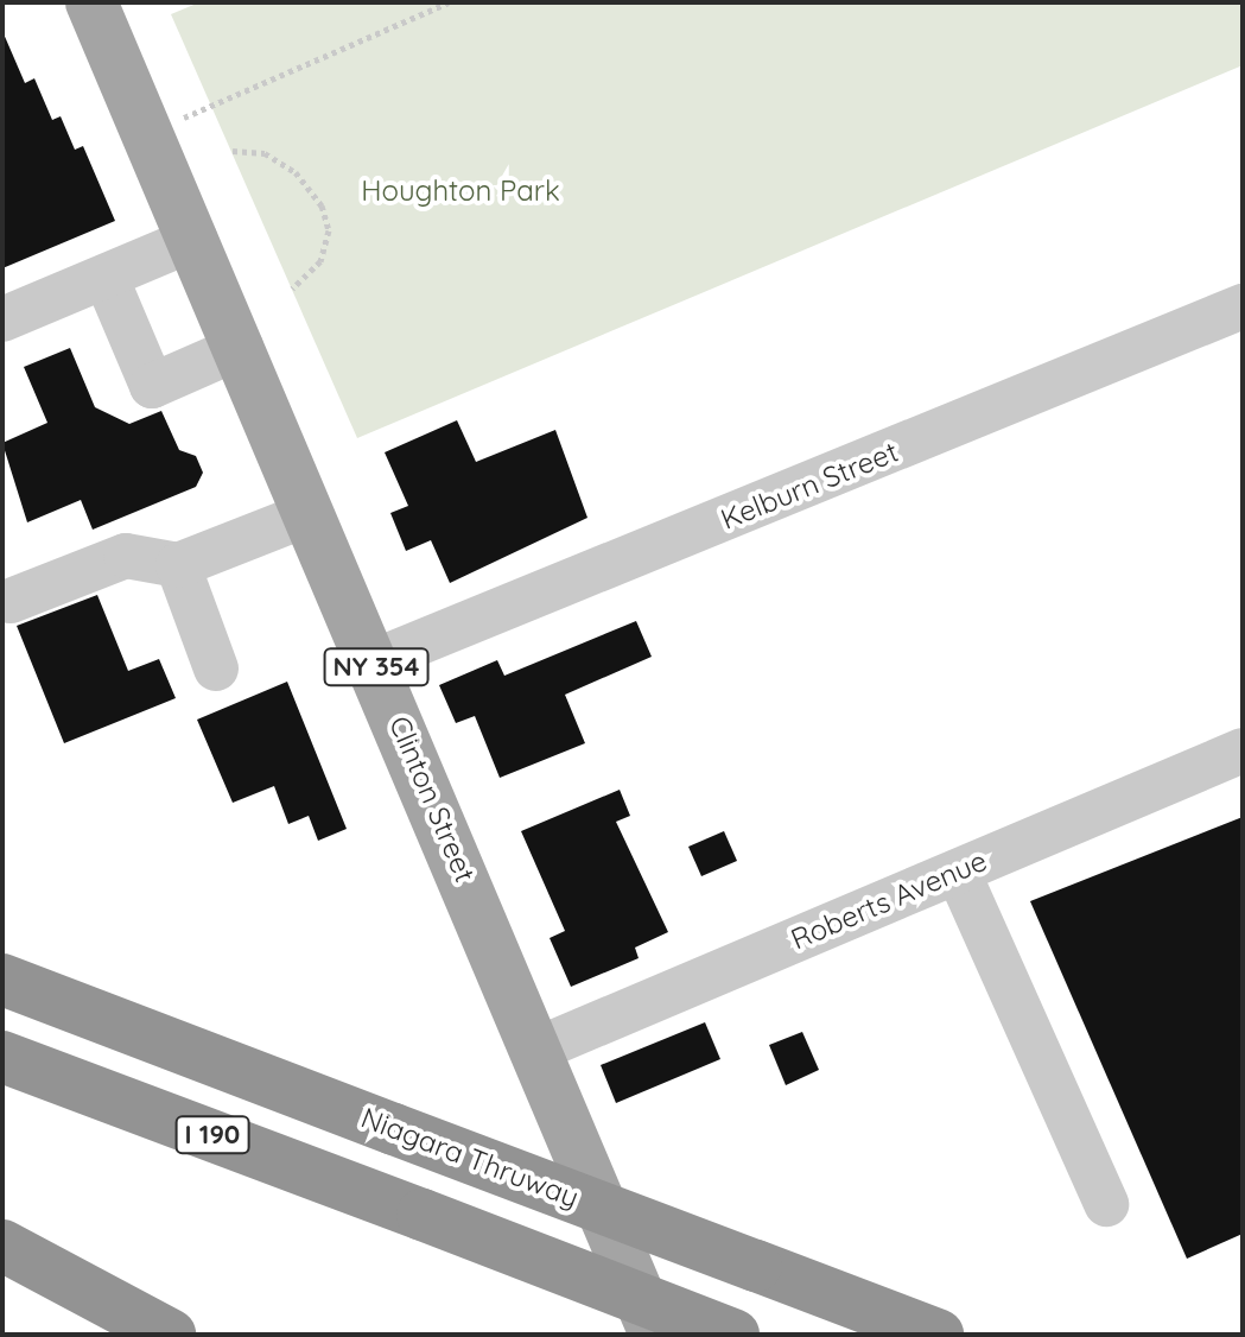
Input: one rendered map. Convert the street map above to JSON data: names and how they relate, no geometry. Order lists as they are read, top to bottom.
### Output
{
  "streets": {
    "highway": ["I 190", "Niagara Thruway"],
    "main road": ["NY 354", "Clinton Street"],
    "street": ["Kelburn Street", "Roberts Avenue"]
  },
  "crossings": [
    ["Kelburn Street", "Clinton Street"],
    ["Clinton Street", "Roberts Avenue"]
  ],
  "parks": ["Houghton Park"]
}
